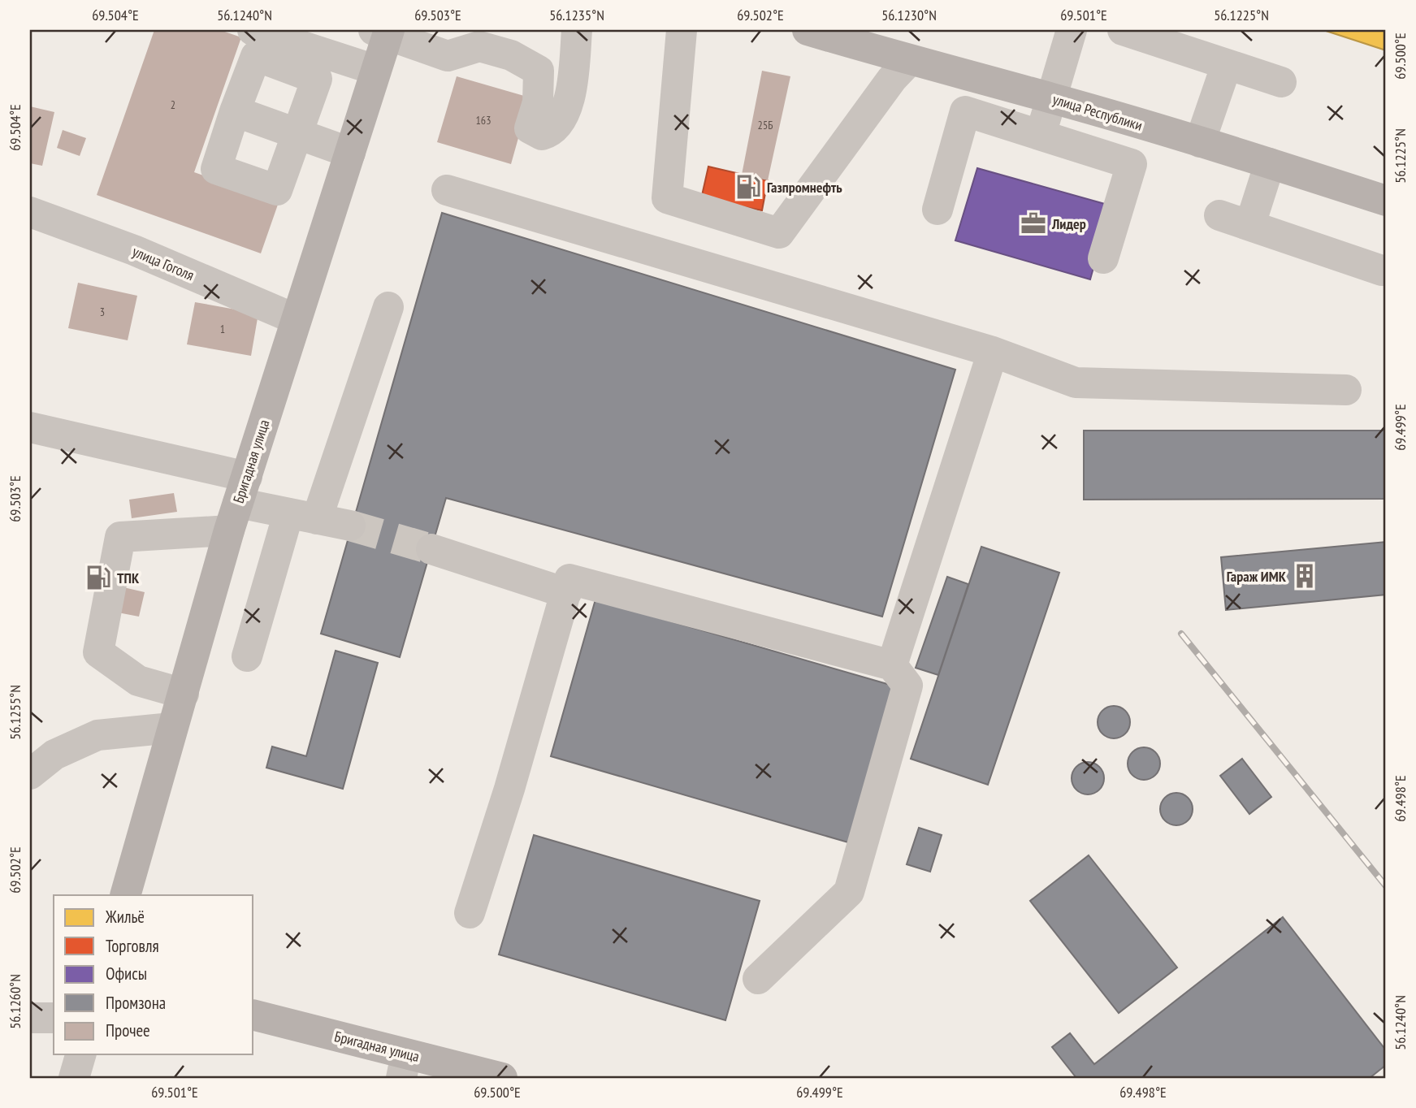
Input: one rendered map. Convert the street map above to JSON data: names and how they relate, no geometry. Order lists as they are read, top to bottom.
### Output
{
  "streets": {
    "main road": ["улица Республики", "Бригадная улица"],
    "street": ["улица Гоголя"]
  },
  "crossings": [
    ["улица Гоголя", "Бригадная улица"]
  ],
  "places": {
    "fuel station": ["Газпромнефть", "ТПК"],
    "office": ["Лидер"],
    "building": ["Гараж ИМК"]
  },
  "house_numbers": [
    "2",
    "163",
    "25Б",
    "3",
    "1"
  ],
  "legend": [
    "Жильё",
    "Торговля",
    "Офисы",
    "Промзона",
    "Прочее"
  ],
  "coordinates": [
    "69.504°E",
    "56.1240°N",
    "69.503°E",
    "56.1235°N",
    "69.502°E",
    "56.1230°N",
    "69.501°E",
    "56.1225°N",
    "69.500°E",
    "69.499°E",
    "56.1255°N",
    "69.498°E",
    "56.1260°N"
  ]
}
